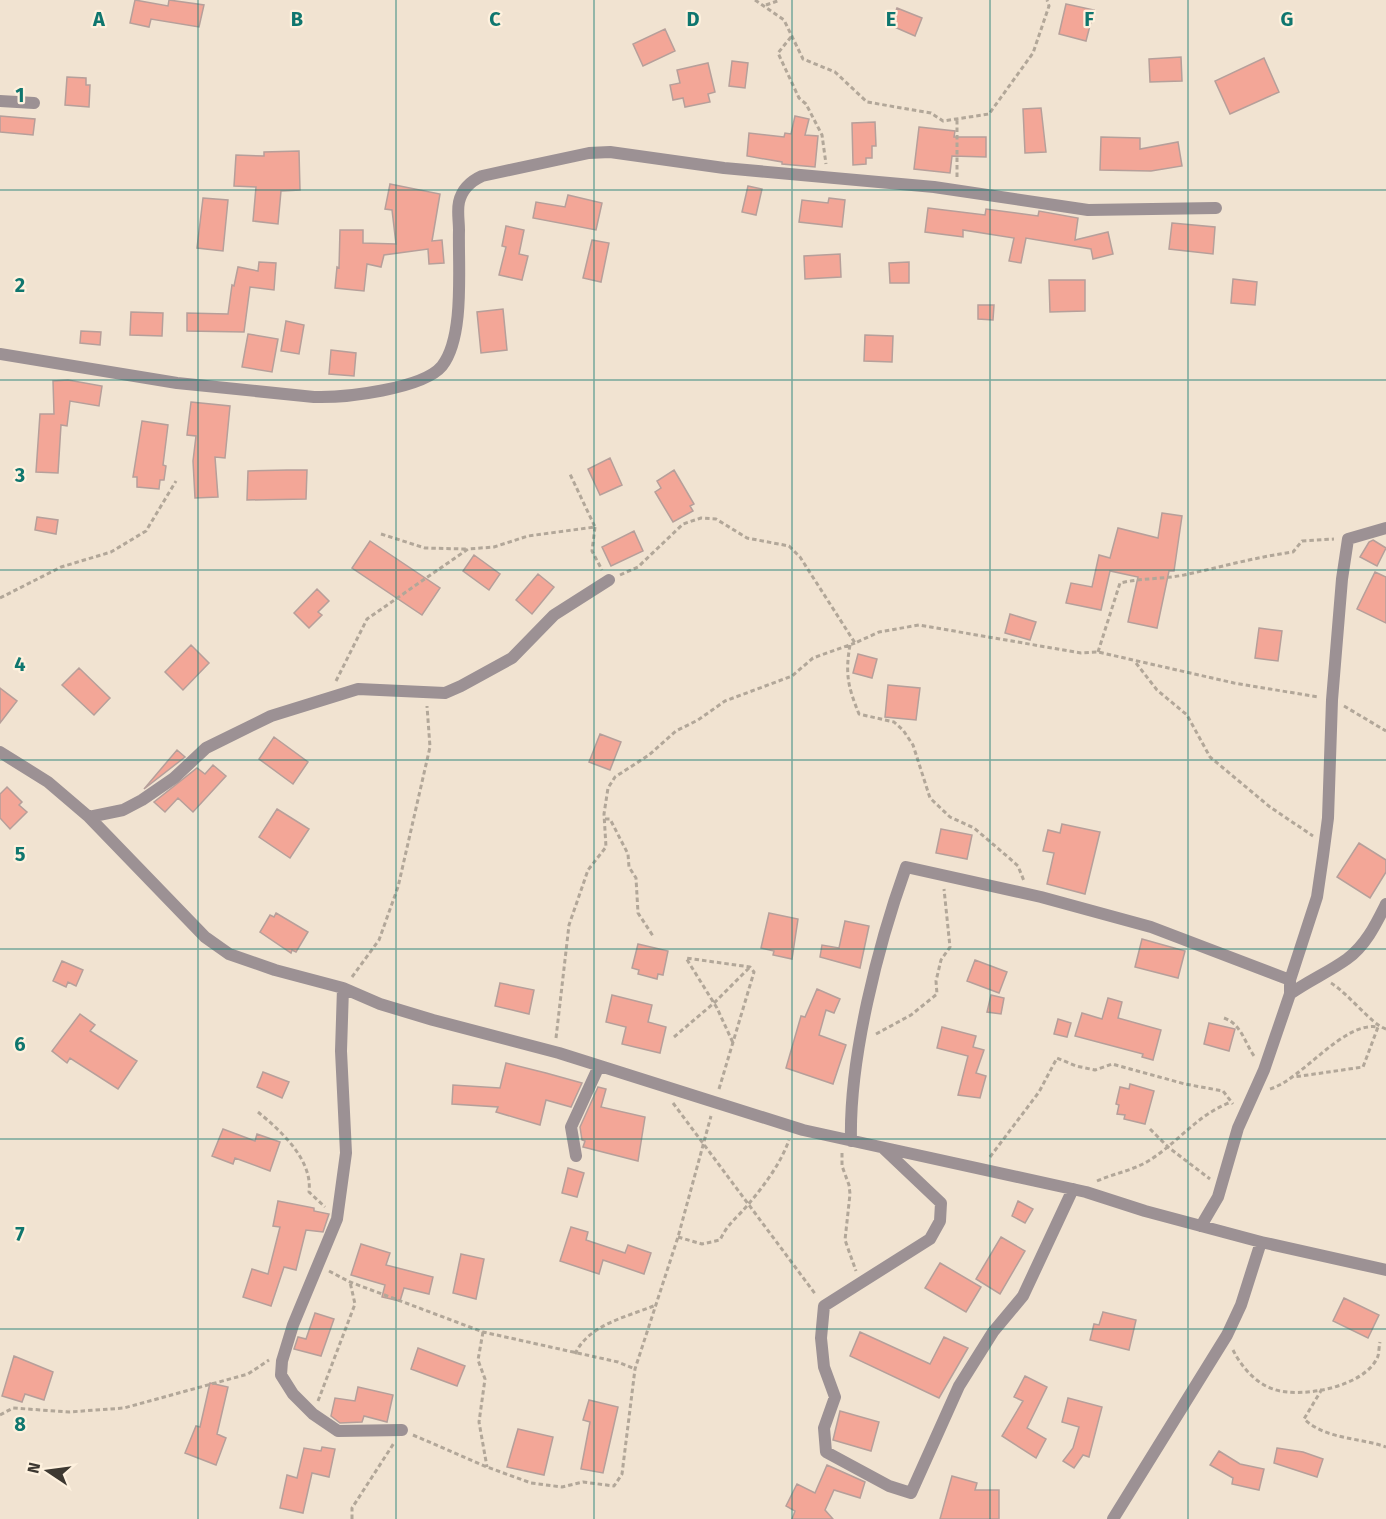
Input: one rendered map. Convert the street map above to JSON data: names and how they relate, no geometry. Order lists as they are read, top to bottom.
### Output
{
  "north": "left",
  "grid": {
    "columns": [
      "A",
      "B",
      "C",
      "D",
      "E",
      "F",
      "G"
    ],
    "rows": [
      "1",
      "2",
      "3",
      "4",
      "5",
      "6",
      "7",
      "8"
    ]
  }
}
